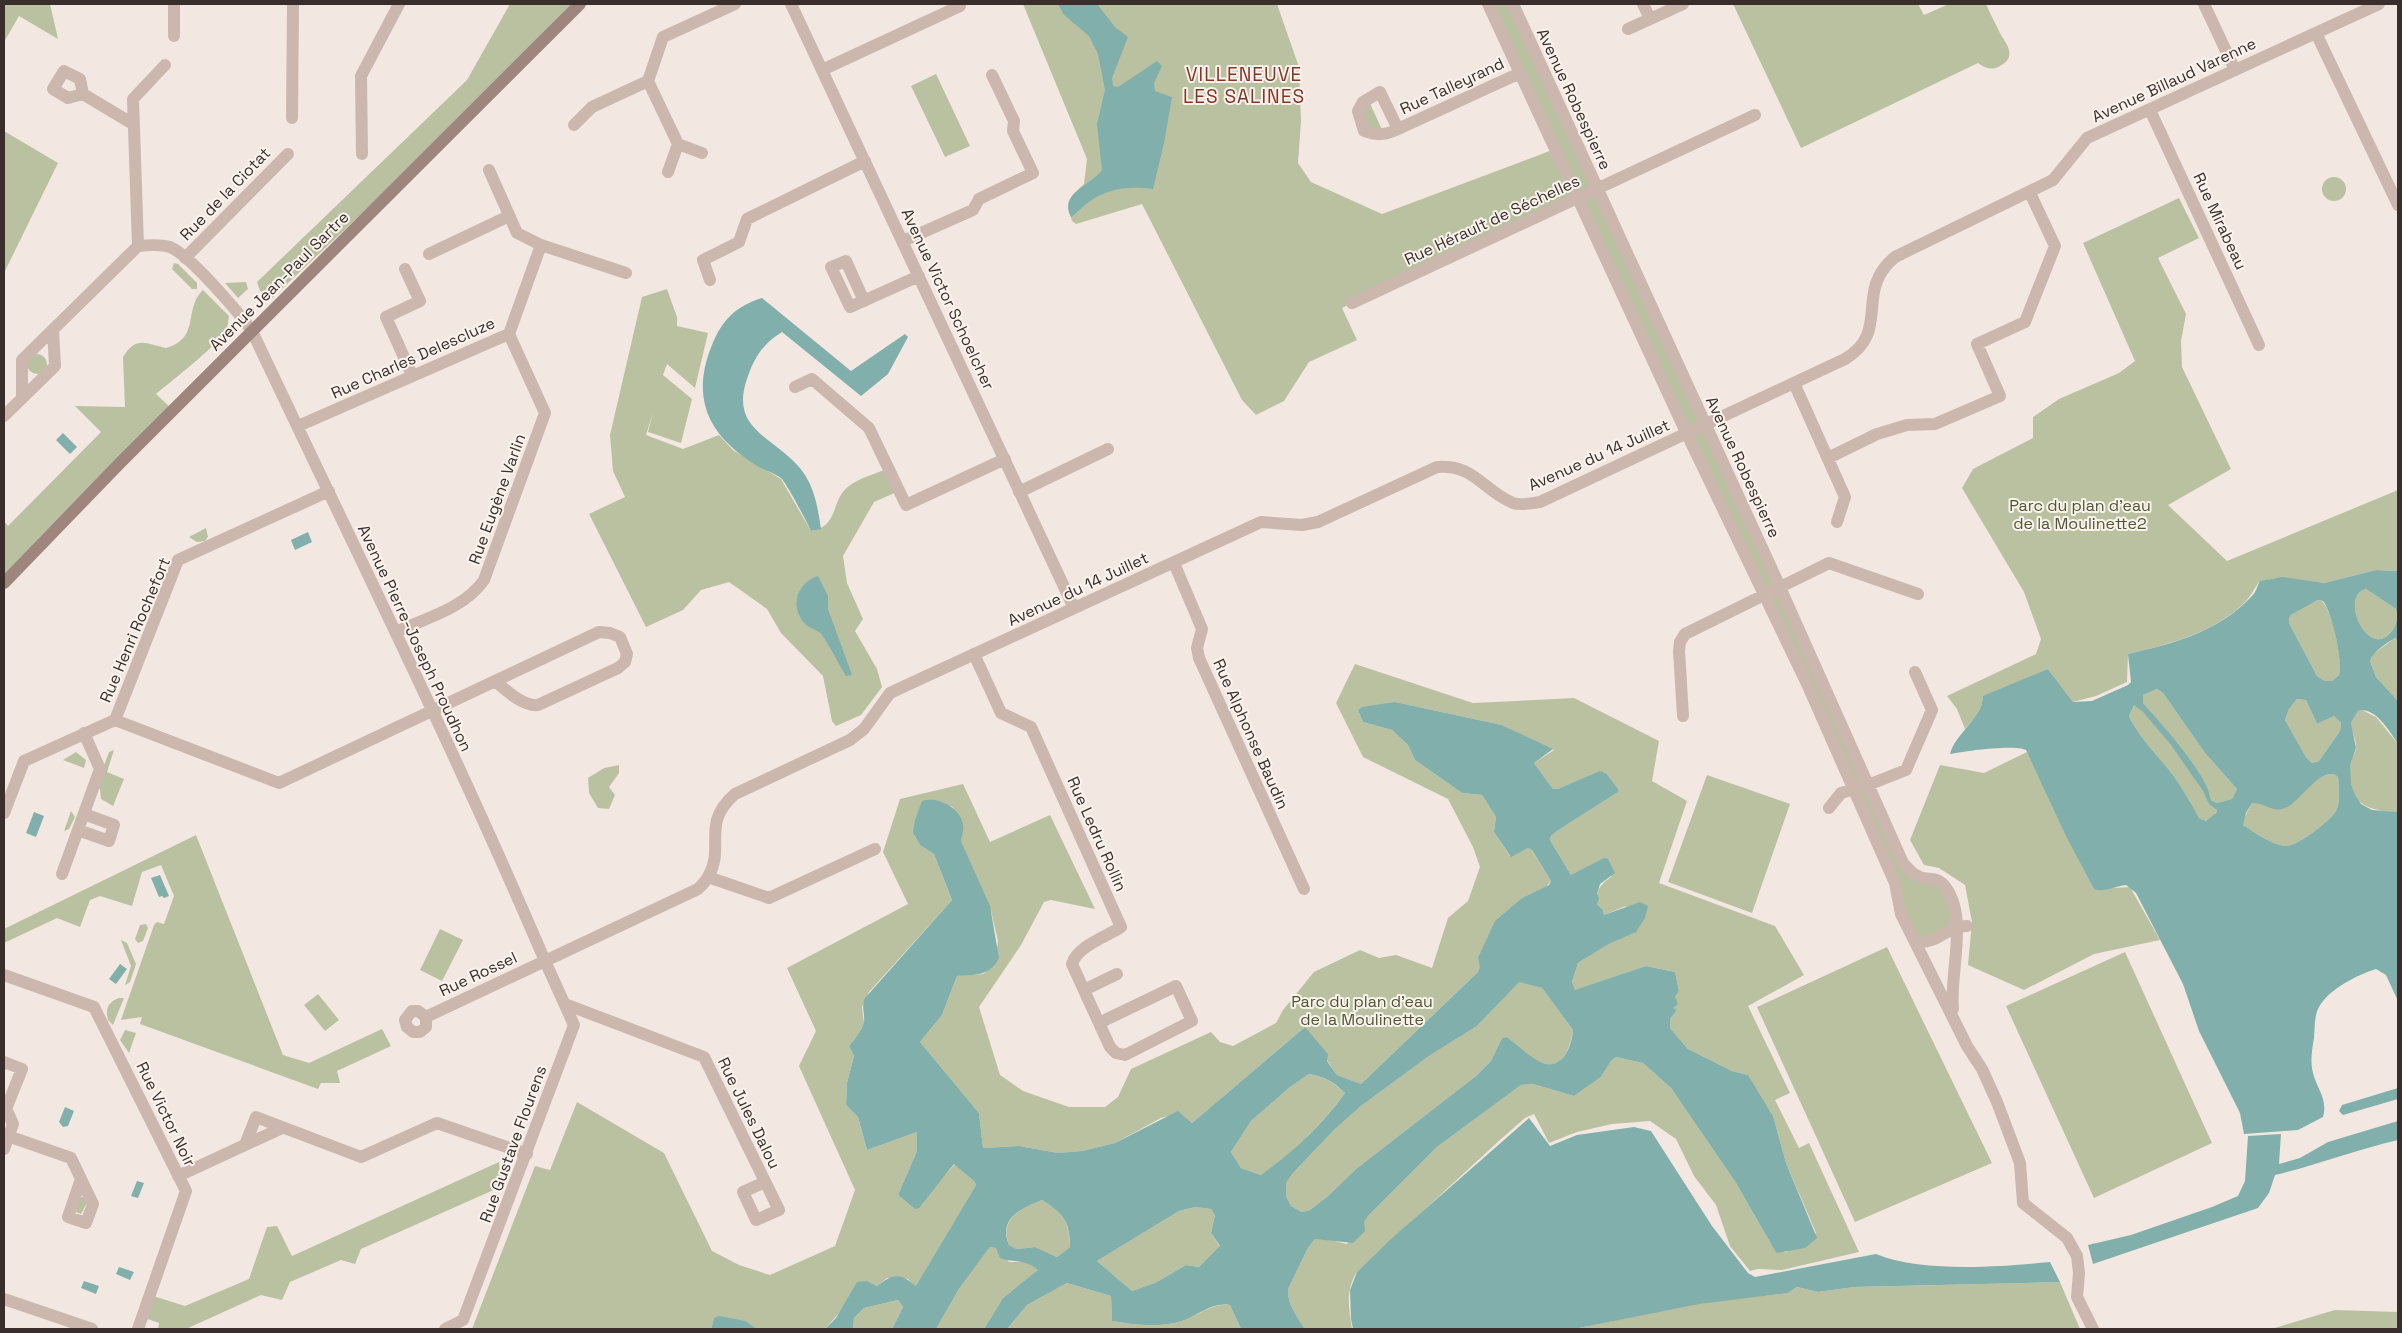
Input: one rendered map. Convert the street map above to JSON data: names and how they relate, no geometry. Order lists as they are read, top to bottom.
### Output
{
  "streets": {
    "main road": ["Avenue Jean-Paul Sartre"],
    "street": [
      "Avenue Billaud Varenne",
      "Rue Talleyrand",
      "Avenue Robespierre",
      "Rue de la Ciotat",
      "Rue Hérault de Séchelles",
      "Rue Mirabeau",
      "Avenue Victor Schoelcher",
      "Rue Charles Delescluze",
      "Avenue du 14 Juillet",
      "Rue Eugène Varlin",
      "Rue Henri Rochefort",
      "Avenue Pierre-Joseph Proudhon",
      "Rue Alphonse Baudin",
      "Rue Ledru Rollin",
      "Rue Rossel",
      "Rue Jules Dalou",
      "Rue Victor Noir",
      "Rue Gustave Flourens"
    ]
  },
  "crossings": [
    ["Avenue Billaud Varenne", "Avenue Robespierre"],
    ["Avenue Billaud Varenne", "Rue Mirabeau"],
    ["Avenue Billaud Varenne", "Avenue du 14 Juillet"],
    ["Avenue Robespierre", "Rue Hérault de Séchelles"],
    ["Avenue Robespierre", "Avenue du 14 Juillet"],
    ["Rue de la Ciotat", "Avenue Pierre-Joseph Proudhon"],
    ["Avenue Jean-Paul Sartre", "Avenue Pierre-Joseph Proudhon"],
    ["Avenue Victor Schoelcher", "Avenue du 14 Juillet"],
    ["Rue Charles Delescluze", "Rue Eugène Varlin"],
    ["Rue Charles Delescluze", "Avenue Pierre-Joseph Proudhon"],
    ["Avenue du 14 Juillet", "Rue Alphonse Baudin"],
    ["Avenue du 14 Juillet", "Rue Ledru Rollin"],
    ["Rue Eugène Varlin", "Avenue Pierre-Joseph Proudhon"],
    ["Rue Henri Rochefort", "Avenue Pierre-Joseph Proudhon"],
    ["Avenue Pierre-Joseph Proudhon", "Rue Rossel"],
    ["Avenue Pierre-Joseph Proudhon", "Rue Gustave Flourens"],
    ["Rue Rossel", "Rue Gustave Flourens"],
    ["Rue Jules Dalou", "Rue Gustave Flourens"]
  ],
  "districts": ["VILLENEUVE LES SALINES"],
  "parks": ["Parc du plan d'eau de la Moulinette2", "Parc du plan d'eau de la Moulinette"]
}
